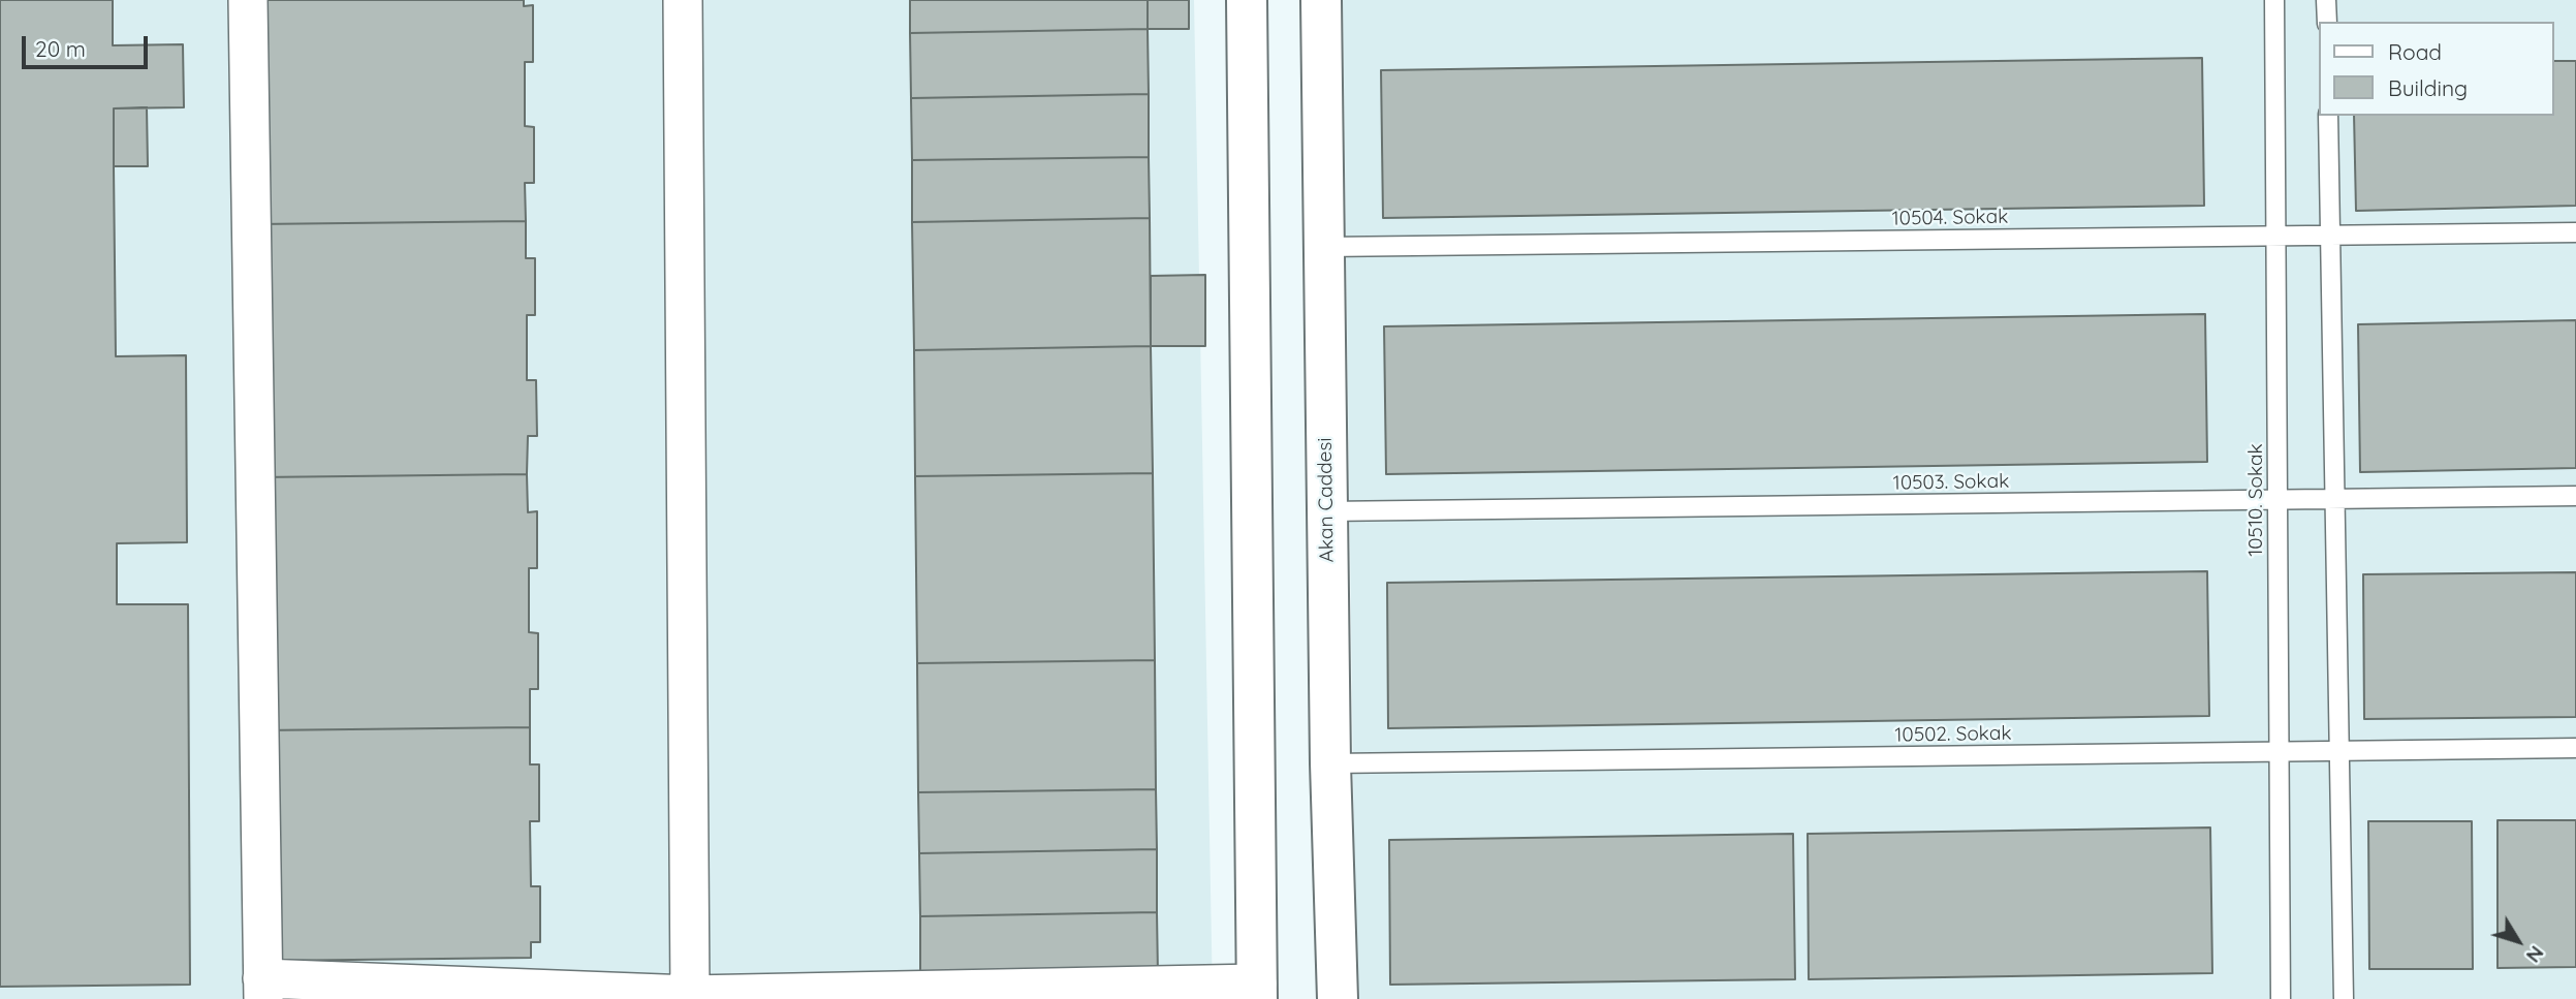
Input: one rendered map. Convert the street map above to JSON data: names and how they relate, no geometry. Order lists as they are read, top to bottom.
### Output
{
  "streets": {
    "street": ["Akan Caddesi"],
    "lane": [
      "10504. Sokak",
      "10503. Sokak",
      "10510. Sokak",
      "10502. Sokak"
    ]
  },
  "crossings": [
    ["10504. Sokak", "Akan Caddesi"],
    ["10504. Sokak", "10510. Sokak"],
    ["10503. Sokak", "Akan Caddesi"],
    ["10503. Sokak", "10510. Sokak"],
    ["Akan Caddesi", "10502. Sokak"],
    ["10510. Sokak", "10502. Sokak"]
  ],
  "legend": ["Road", "Building"],
  "scale_bar": "20 m",
  "north": "bottom right"
}
